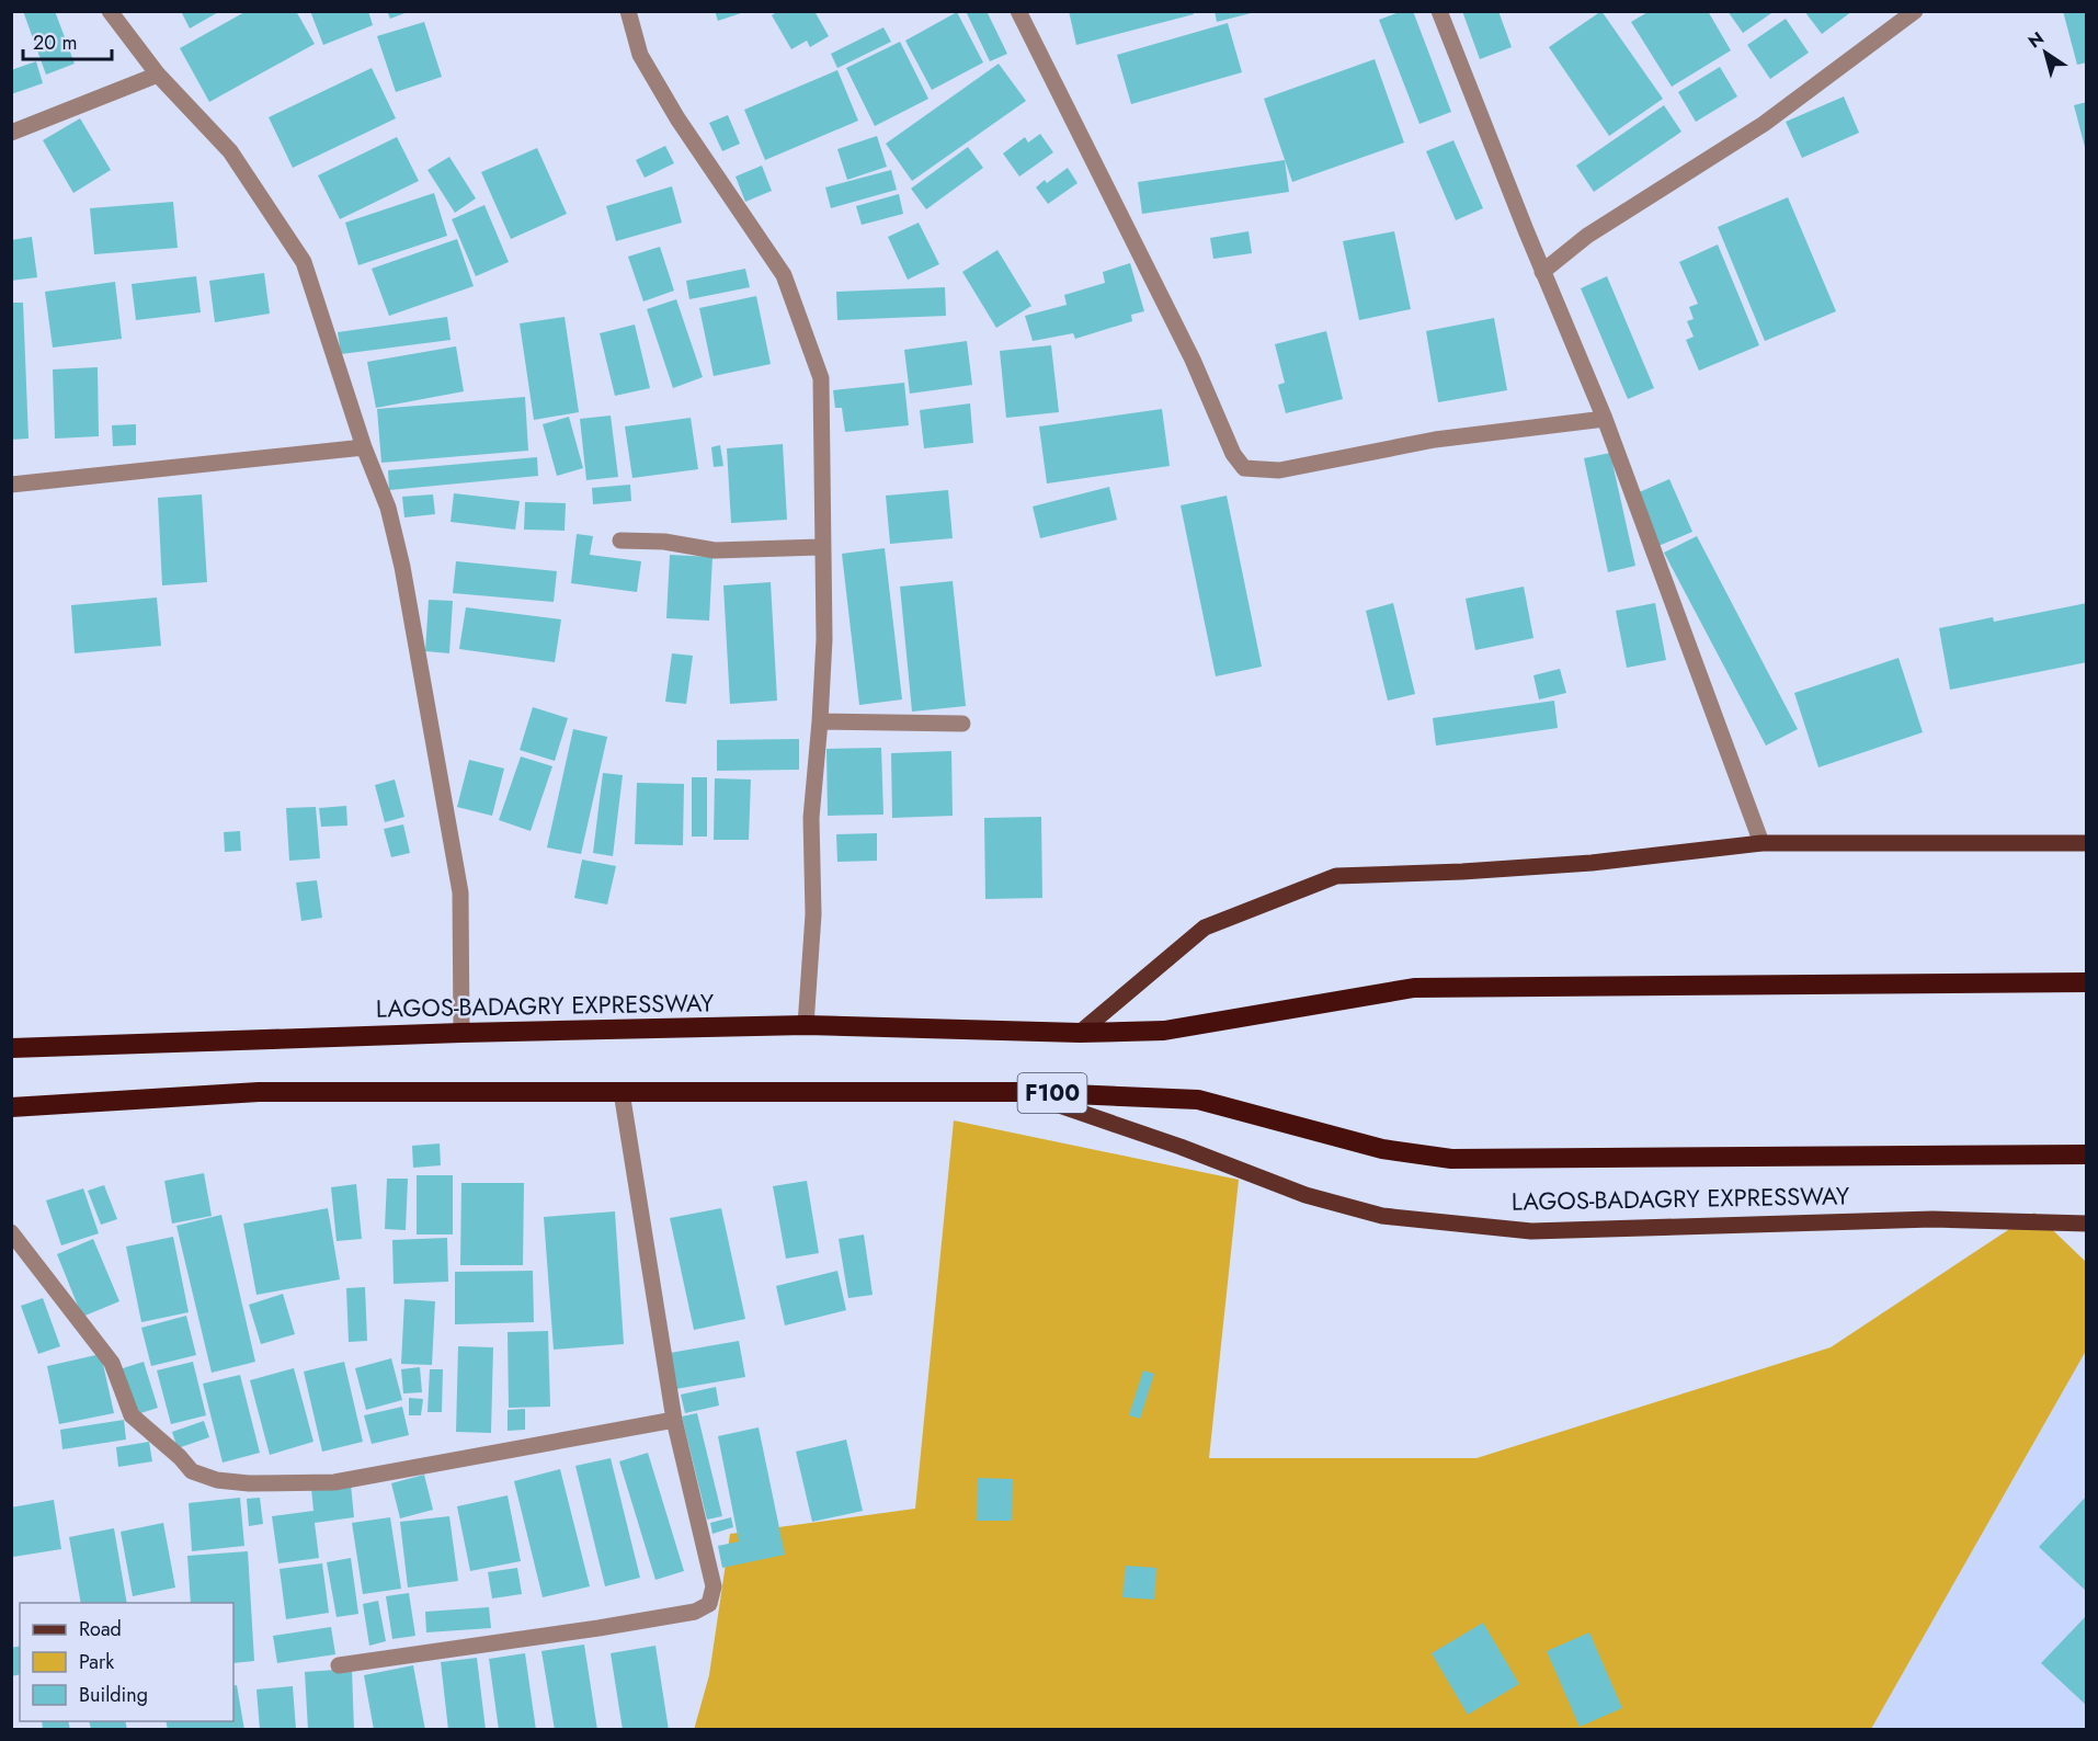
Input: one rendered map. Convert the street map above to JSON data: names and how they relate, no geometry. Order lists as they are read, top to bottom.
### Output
{
  "streets": {
    "highway": ["LAGOS-BADAGRY EXPRESSWAY", "F100"]
  },
  "legend": ["Road", "Park", "Building"],
  "scale_bar": "20 m",
  "north": "top left"
}
